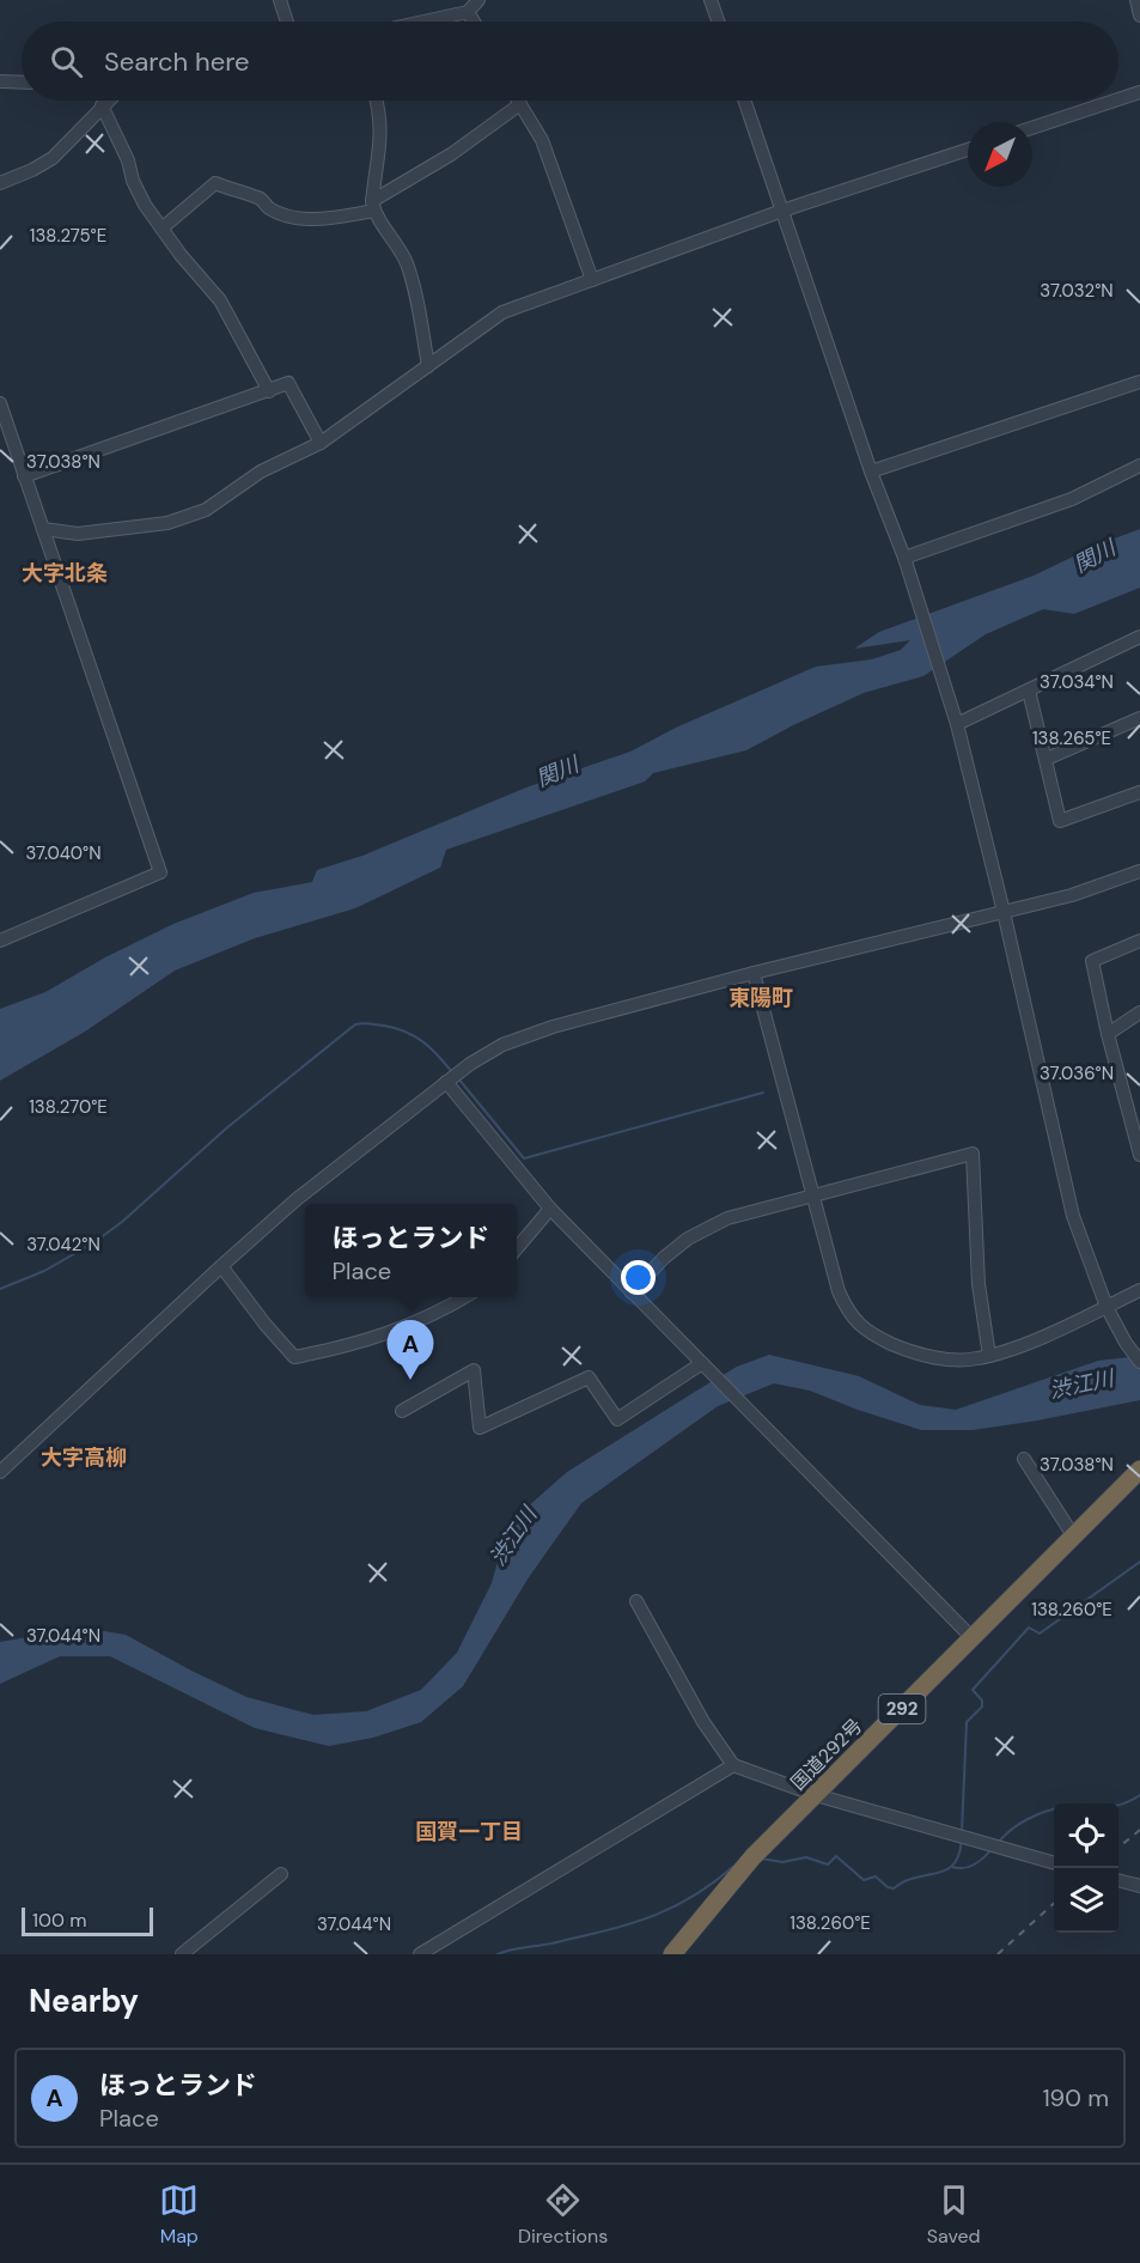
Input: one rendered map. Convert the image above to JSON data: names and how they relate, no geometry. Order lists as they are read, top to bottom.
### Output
{
  "streets": {
    "highway": ["292", "国道292号"]
  },
  "districts": [
    "大字北条",
    "東陽町",
    "大字高柳",
    "国賀一丁目"
  ],
  "water": ["関川", "渋江川"],
  "scale_bar": "100 m",
  "north": "bottom left",
  "page": {
    "search": "Search here",
    "popup": ["ほっとランド", "Place"],
    "pins": "A",
    "scale": "100 m",
    "heading": "Nearby",
    "list": [
      {
        "mark": "A",
        "name": "ほっとランド",
        "note": "Place",
        "value": "190 m"
      }
    ],
    "nav": ["Map", "Directions", "Saved"]
  },
  "coordinates": [
    "138.275°E",
    "37.032°N",
    "37.038°N",
    "37.034°N",
    "138.265°E",
    "37.040°N",
    "37.036°N",
    "138.270°E",
    "37.042°N",
    "138.260°E",
    "37.044°N"
  ]
}
